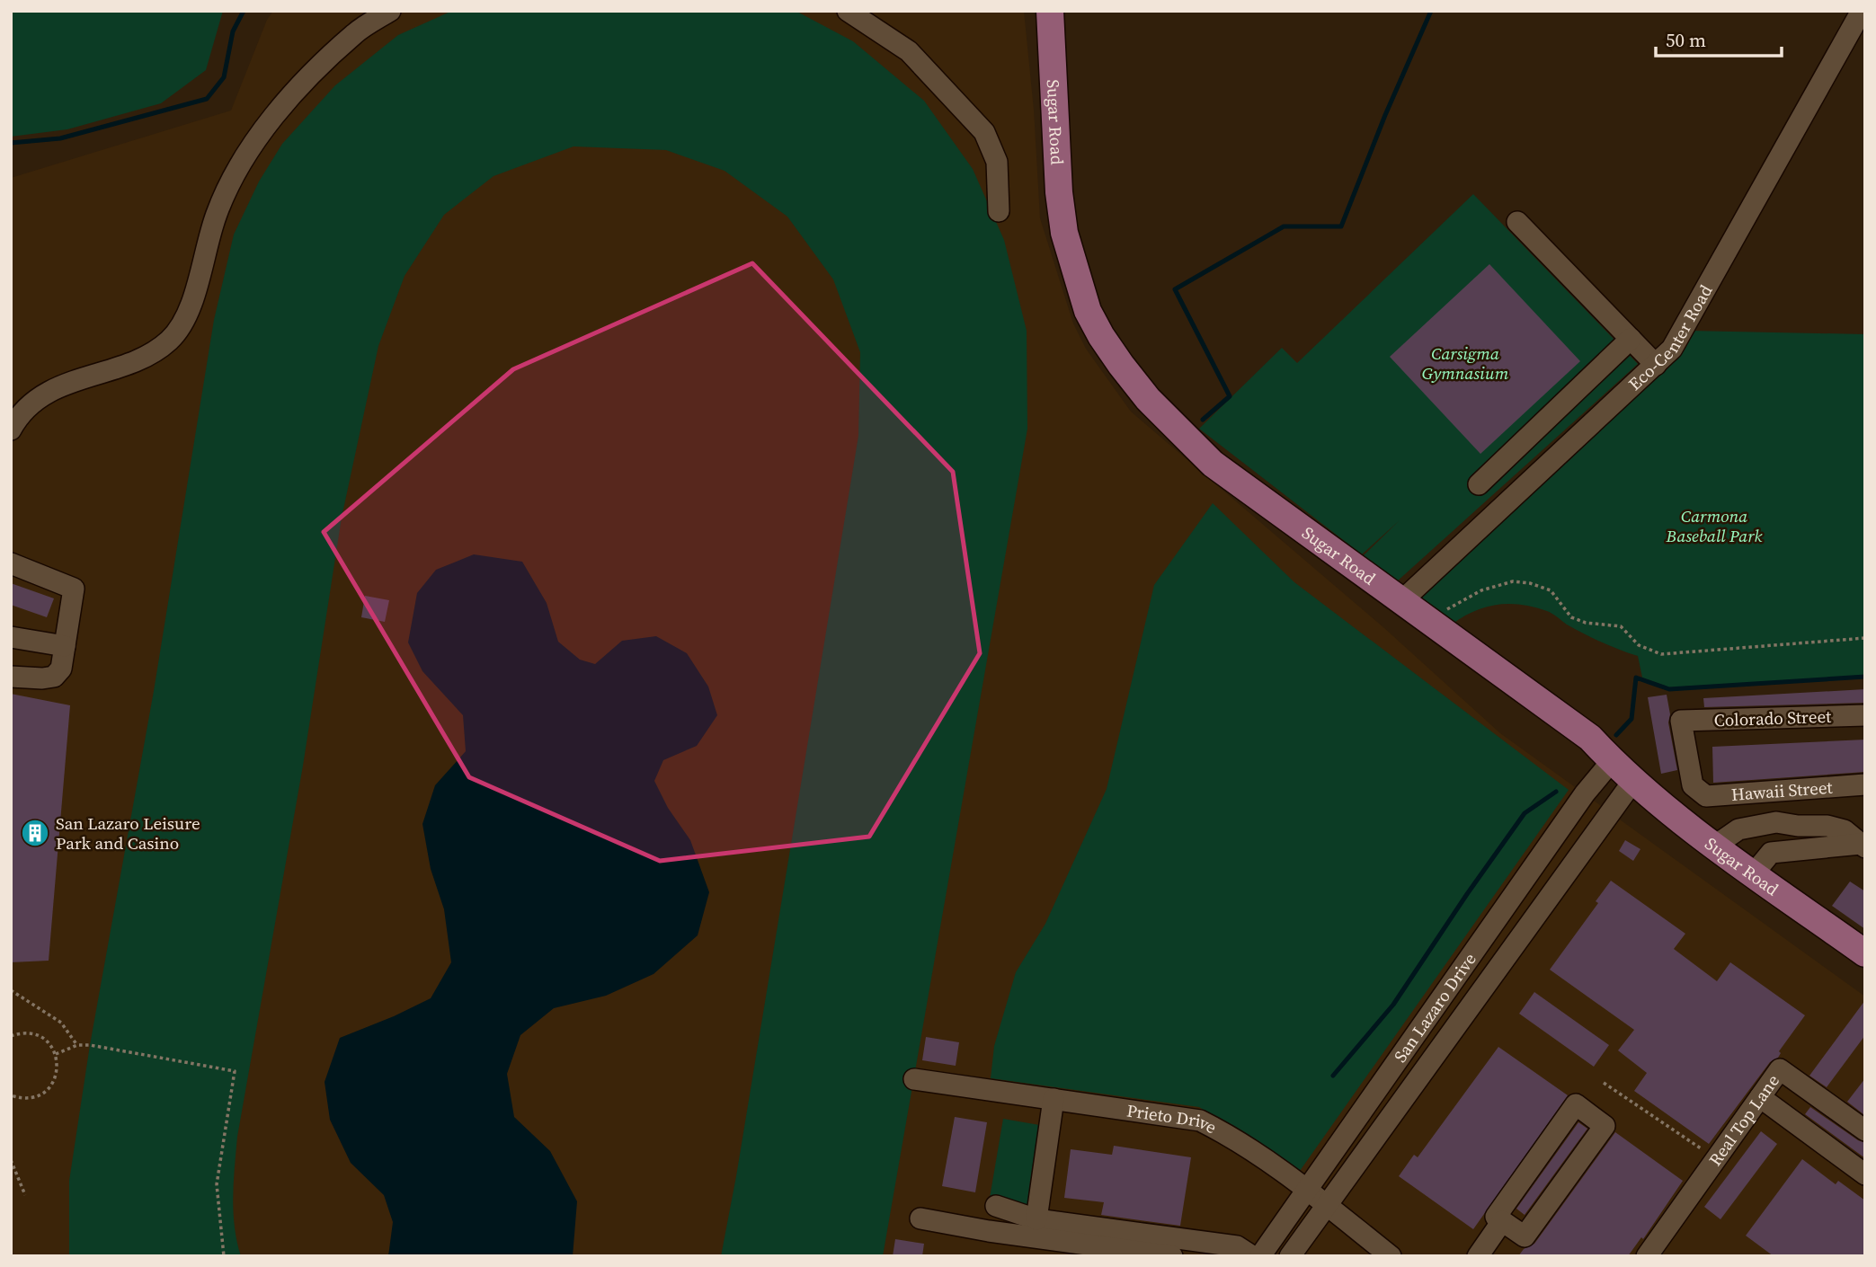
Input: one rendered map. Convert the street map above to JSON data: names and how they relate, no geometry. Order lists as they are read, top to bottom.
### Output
{
  "streets": {
    "main road": ["Sugar Road"],
    "street": [
      "Eco-Center Road",
      "Colorado Street",
      "Hawaii Street",
      "San Lazaro Drive",
      "Prieto Drive",
      "Real Top Lane"
    ]
  },
  "crossings": [
    ["Sugar Road", "Eco-Center Road"],
    ["Sugar Road", "San Lazaro Drive"],
    ["Colorado Street", "Hawaii Street"],
    ["San Lazaro Drive", "Prieto Drive"]
  ],
  "parks": ["Carsigma Gymnasium", "Carmona Baseball Park"],
  "places": {
    "building": ["San Lazaro Leisure Park and Casino"]
  },
  "scale_bar": "50 m"
}
